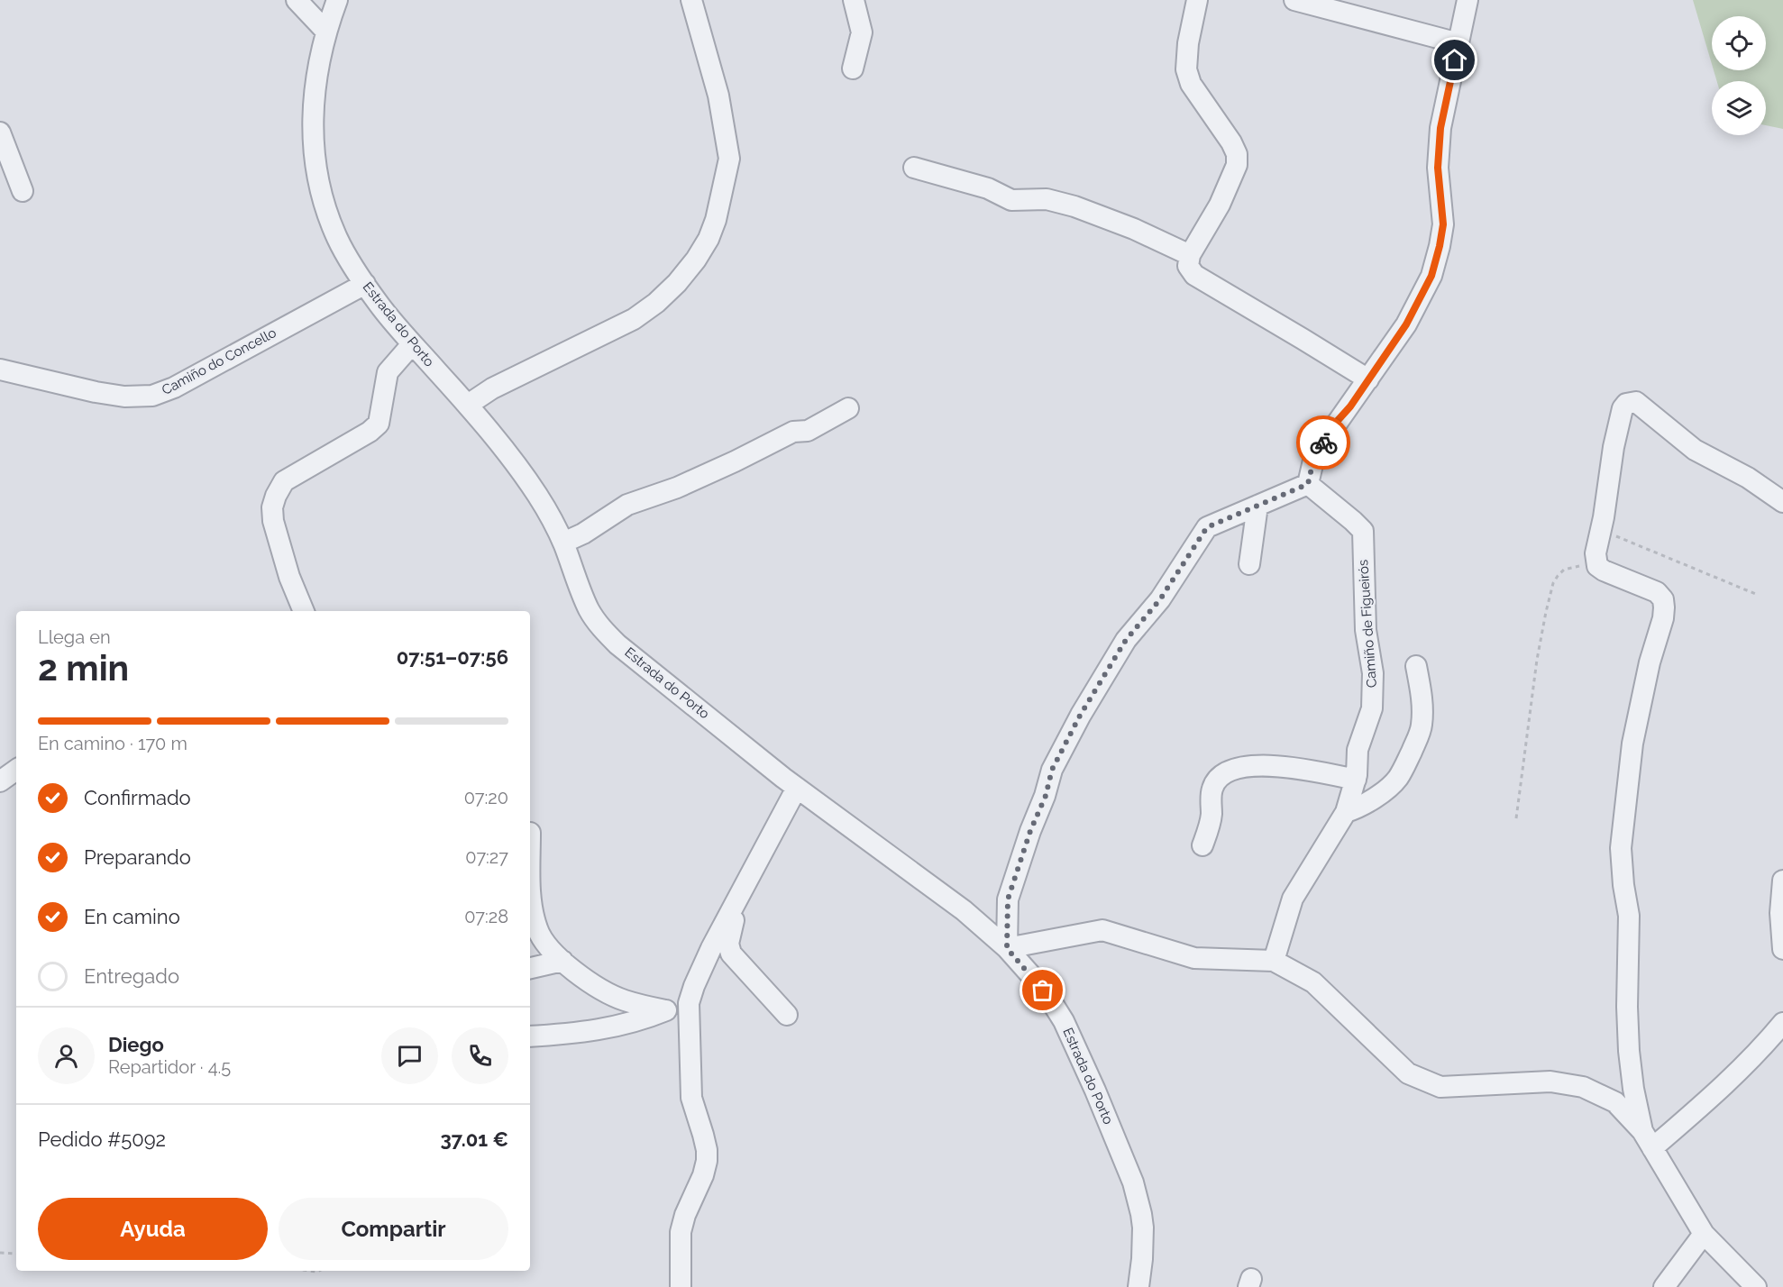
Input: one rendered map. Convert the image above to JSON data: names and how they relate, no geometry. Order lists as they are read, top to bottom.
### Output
{
  "streets": {
    "street": ["Estrada do Porto", "Camiño do Concello", "Camiño de Figueirós"]
  },
  "crossings": [
    ["Estrada do Porto", "Camiño do Concello"]
  ],
  "page": {
    "heading": ["2 min", "Llega en", "07:51–07:56"],
    "panel": [
      "Diego",
      "Repartidor · 4.5",
      "Pedido #5092",
      "37.01 €"
    ],
    "bar": "En camino · 170 m",
    "list": [
      ["Confirmado", "07:20"],
      ["Preparando", "07:27"],
      ["En camino", "07:28"],
      "Entregado"
    ],
    "buttons": ["Ayuda", "Compartir"]
  }
}
